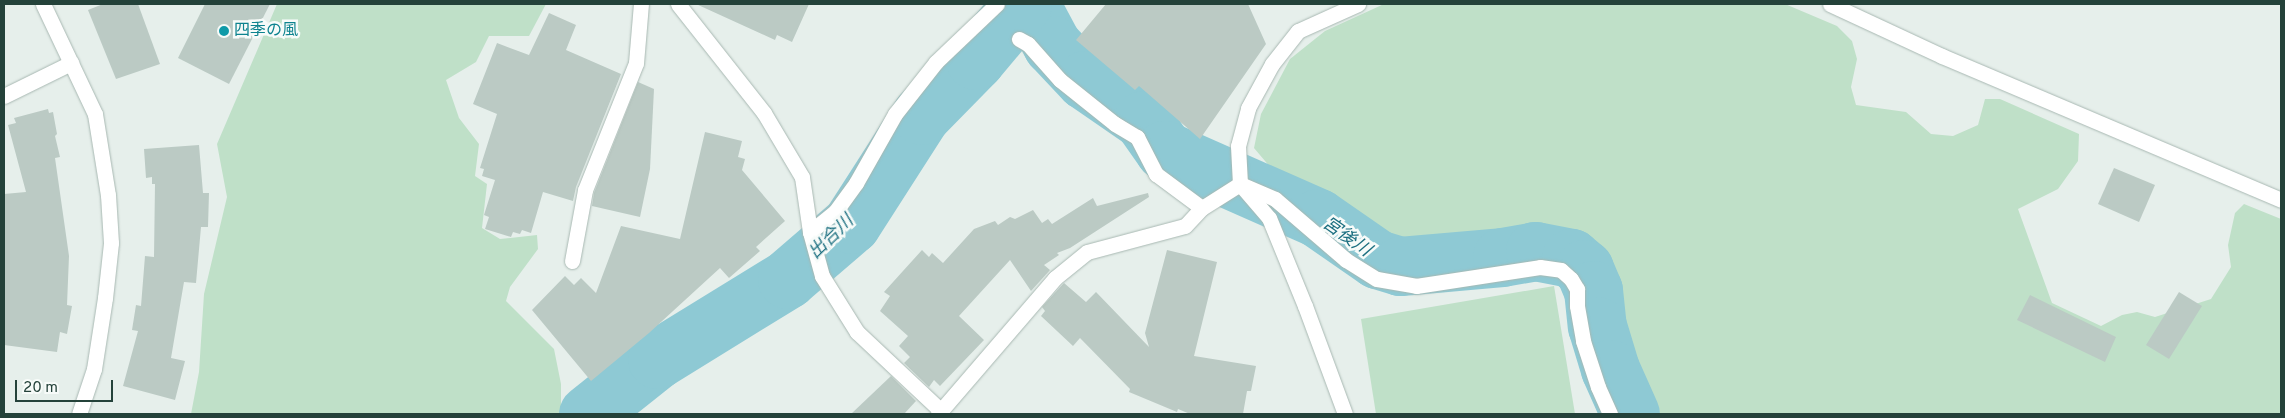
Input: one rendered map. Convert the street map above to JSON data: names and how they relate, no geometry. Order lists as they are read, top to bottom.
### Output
{
  "water": ["出合川", "宮後川"],
  "places": ["四季の風"],
  "scale_bar": "20 m"
}
